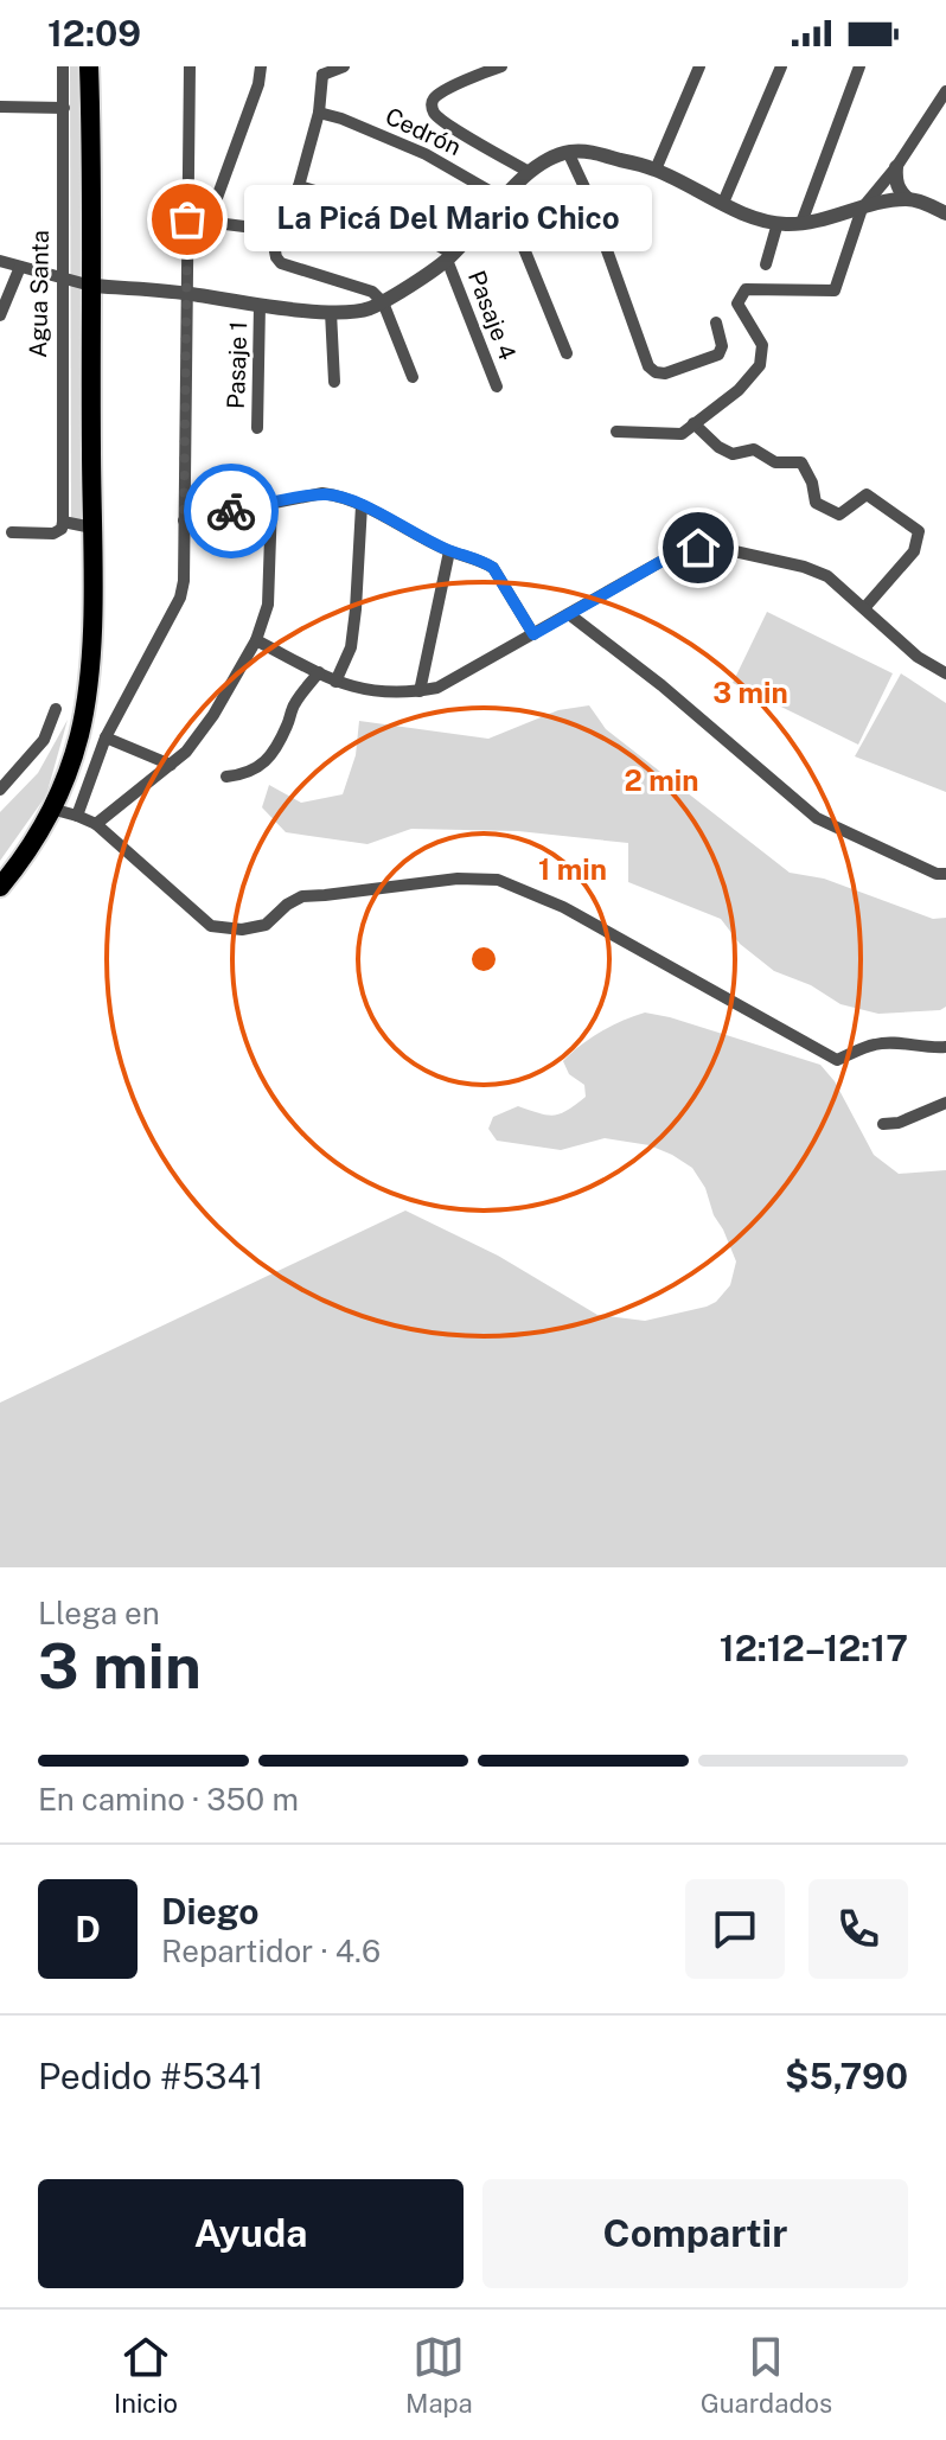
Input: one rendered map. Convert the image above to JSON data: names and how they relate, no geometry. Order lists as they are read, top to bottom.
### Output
{
  "streets": {
    "street": [
      "Cedrón",
      "Agua Santa",
      "Pasaje 4",
      "Pasaje 1"
    ]
  },
  "places": ["La Picá Del Mario Chico"],
  "page": {
    "status": "12:09",
    "bubble": "La Picá Del Mario Chico",
    "heading": ["3 min", "Llega en", "12:12–12:17"],
    "panel": [
      "Diego",
      "Repartidor · 4.6",
      "Pedido #5341",
      "$5,790"
    ],
    "bar": "En camino · 350 m",
    "round": "D",
    "buttons": ["Ayuda", "Compartir"],
    "tabs": ["Inicio", "Mapa", "Guardados"]
  },
  "rings": ["3 min", "2 min", "1 min"]
}
